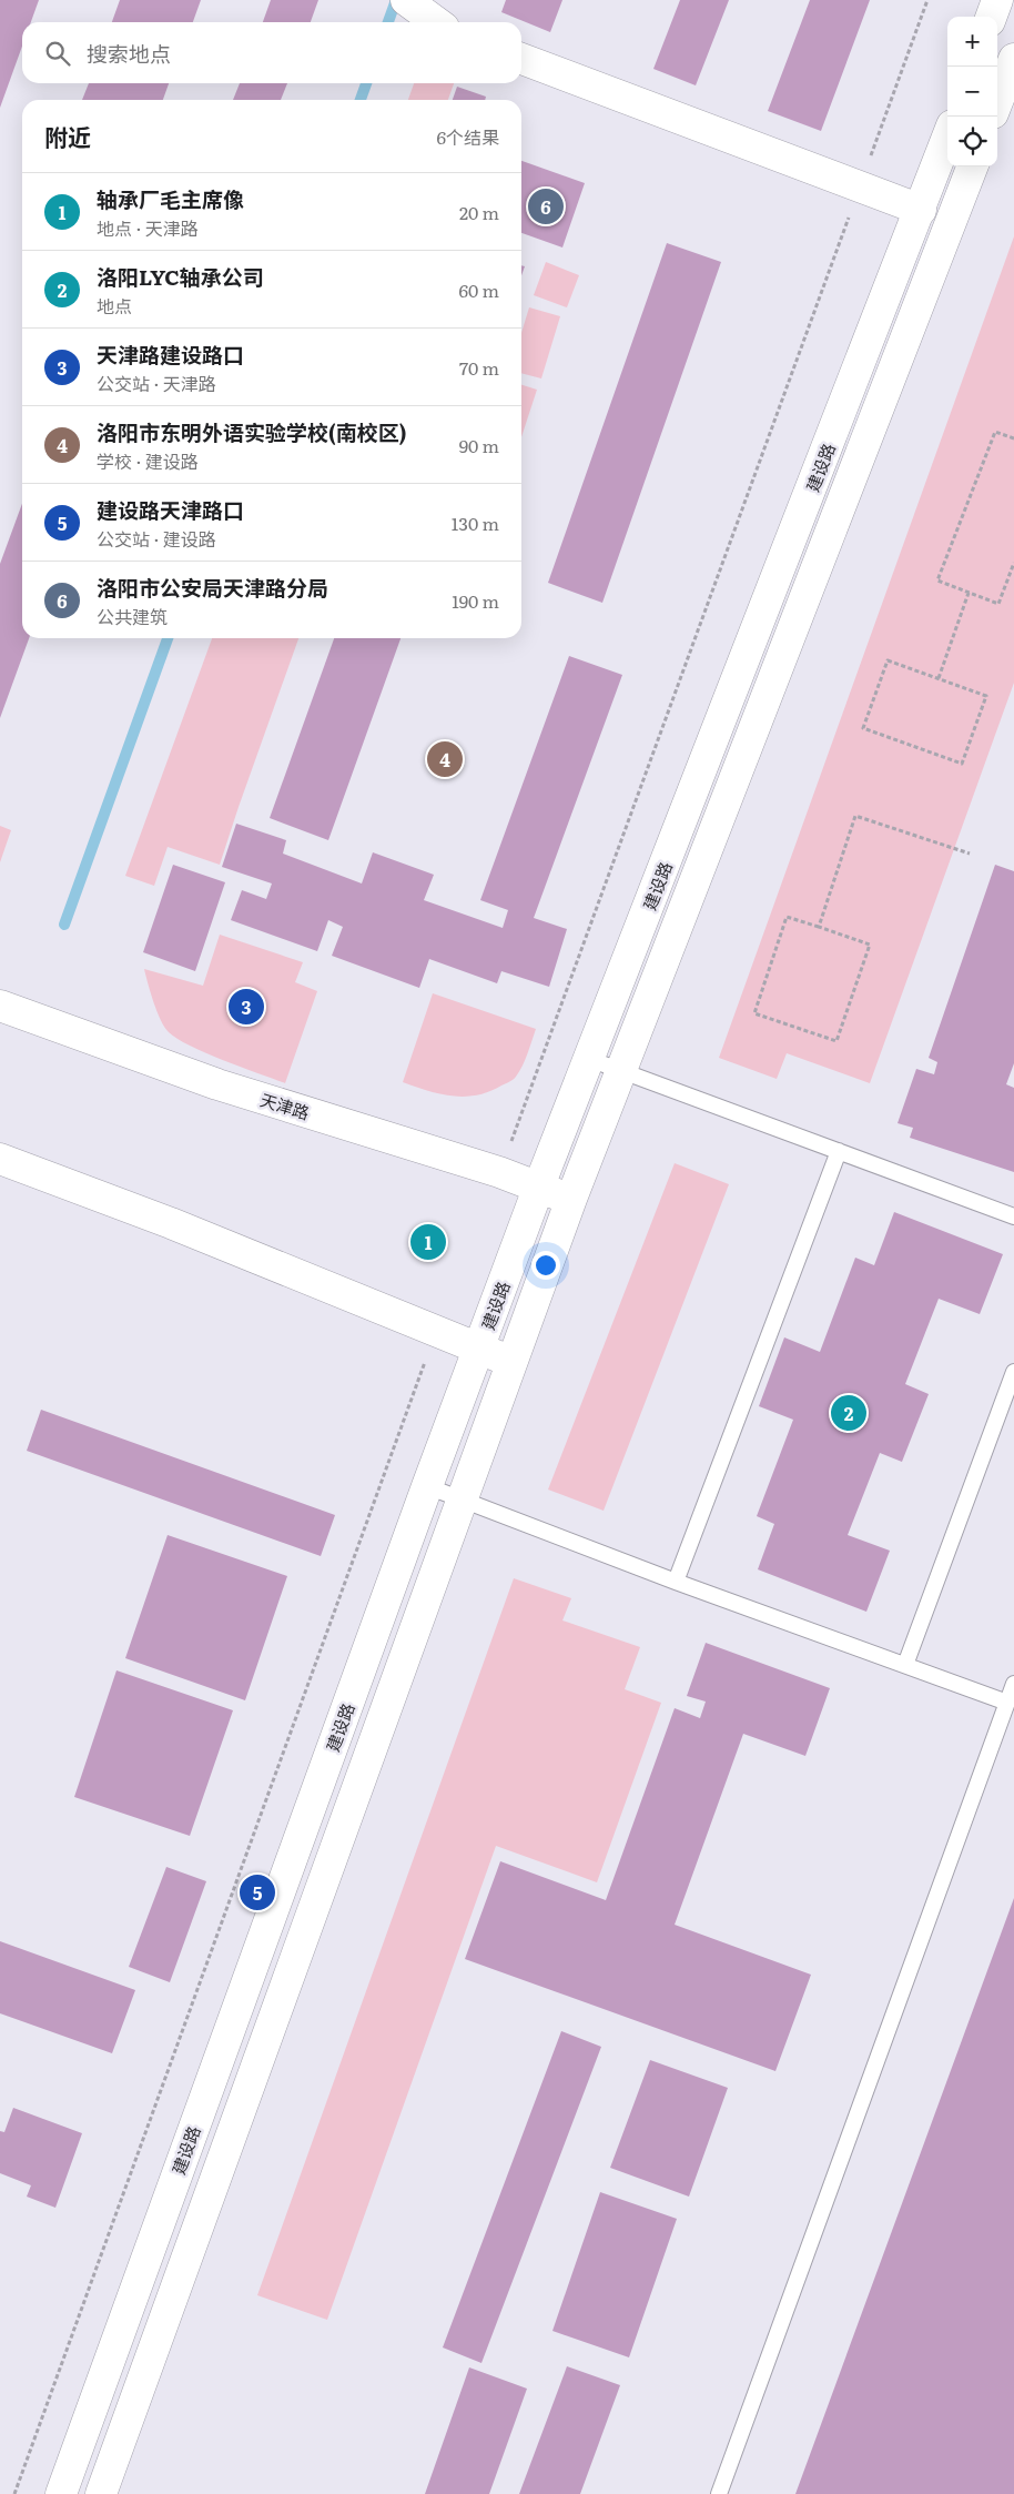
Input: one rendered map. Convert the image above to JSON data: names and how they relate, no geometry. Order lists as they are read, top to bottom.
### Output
{
  "streets": {
    "street": ["建设路", "天津路"]
  },
  "crossings": [
    ["建设路", "天津路"]
  ],
  "page": {
    "map_buttons": ["+", "−"],
    "search": "搜索地点",
    "heading": ["附近", "6个结果"],
    "list": [
      {
        "mark": "1",
        "name": "轴承厂毛主席像",
        "note": "地点 · 天津路",
        "value": "20 m"
      },
      {
        "mark": "2",
        "name": "洛阳LYC轴承公司",
        "note": "地点",
        "value": "60 m"
      },
      {
        "mark": "3",
        "name": "天津路建设路口",
        "note": "公交站 · 天津路",
        "value": "70 m"
      },
      {
        "mark": "4",
        "name": "洛阳市东明外语实验学校(南校区)",
        "note": "学校 · 建设路",
        "value": "90 m"
      },
      {
        "mark": "5",
        "name": "建设路天津路口",
        "note": "公交站 · 建设路",
        "value": "130 m"
      },
      {
        "mark": "6",
        "name": "洛阳市公安局天津路分局",
        "note": "公共建筑",
        "value": "190 m"
      }
    ],
    "pins": [
      "6",
      "4",
      "3",
      "1",
      "2",
      "5"
    ]
  }
}
